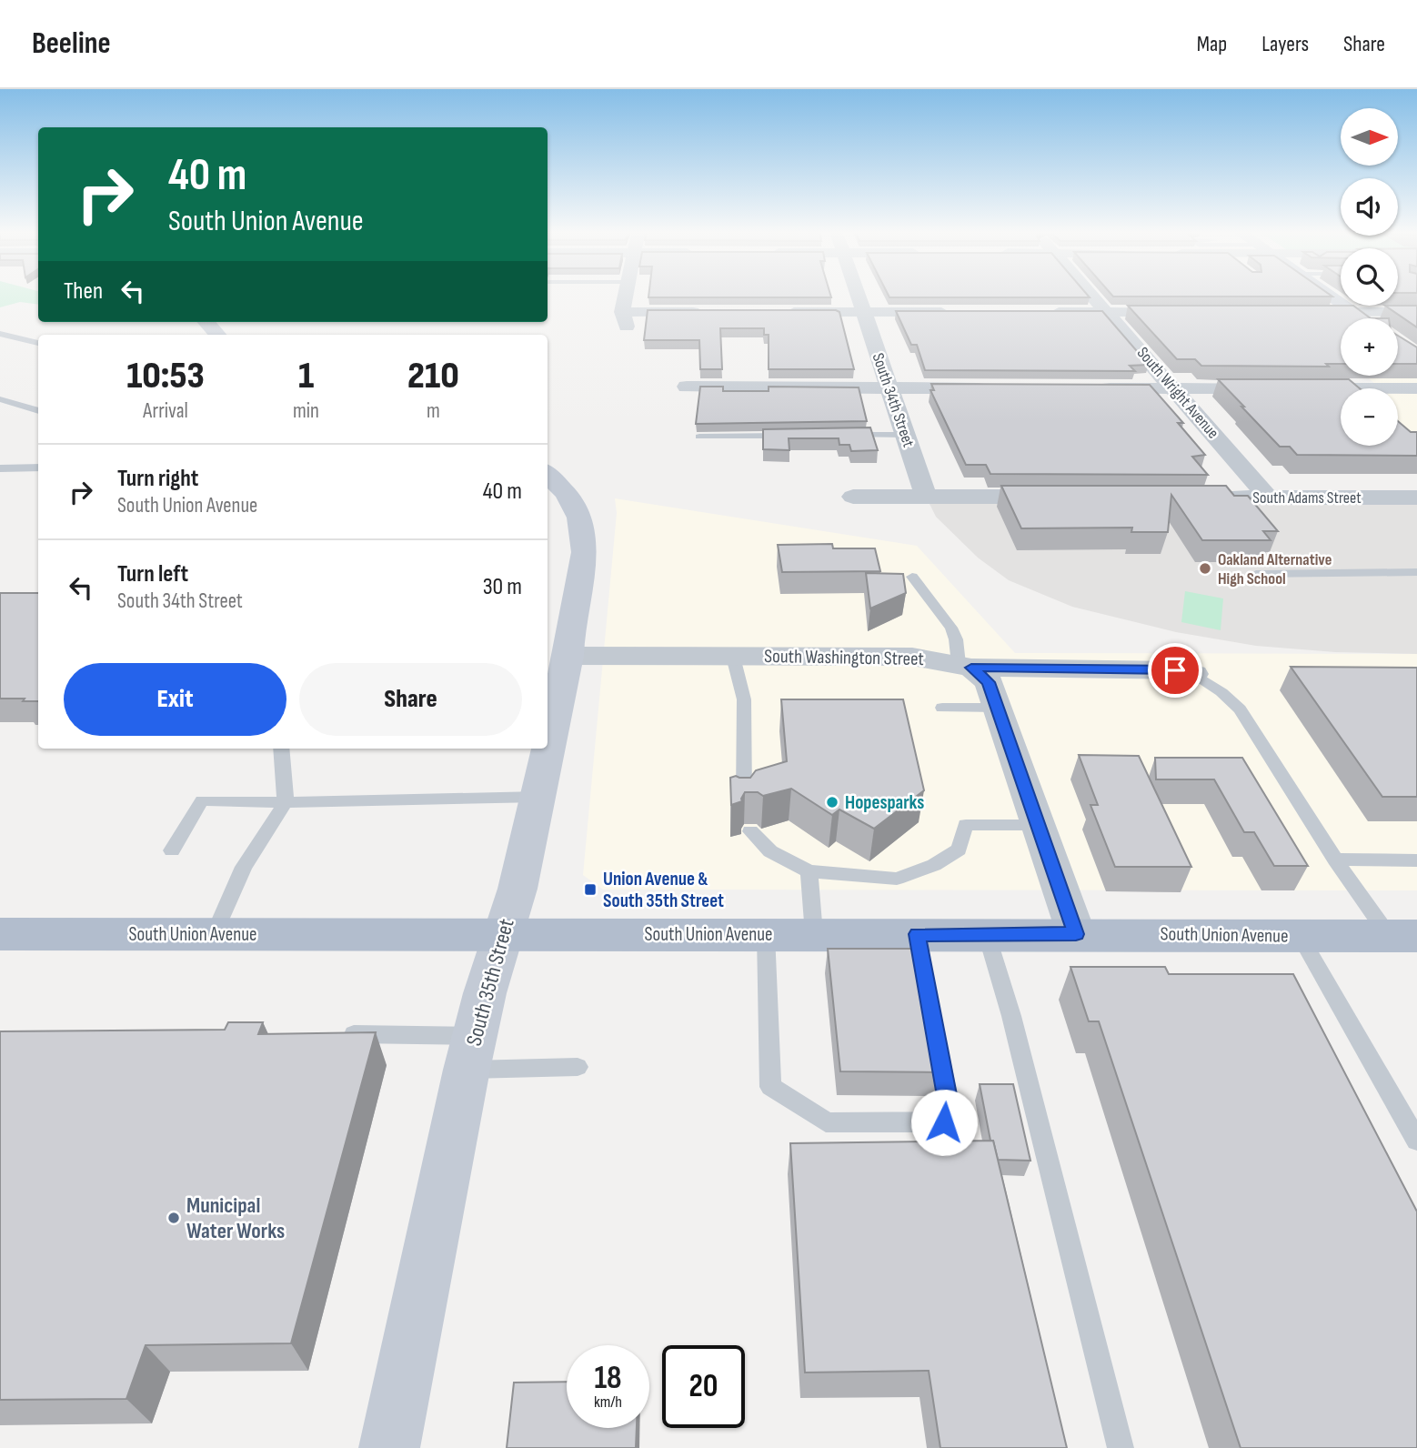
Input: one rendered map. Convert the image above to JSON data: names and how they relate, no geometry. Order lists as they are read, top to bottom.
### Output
{
  "streets": {
    "main road": ["South Union Avenue"],
    "street": [
      "South Wright Avenue",
      "South 34th Street",
      "South Adams Street",
      "South Washington Street",
      "South 35th Street"
    ]
  },
  "crossings": [
    ["South Wright Avenue", "South Adams Street"],
    ["South Washington Street", "South 35th Street"],
    ["South Union Avenue", "South 35th Street"]
  ],
  "places": {
    "other": ["Oakland Alternative High School", "Hopesparks", "Municipal Water Works"],
    "transit": ["Union Avenue & South 35th Street"]
  },
  "north": "right",
  "page": {
    "header": "Beeline",
    "nav": ["Map", "Layers", "Share"],
    "map_buttons": ["+", "−"],
    "turn": ["40 m", "South Union Avenue"],
    "then": "Then",
    "eta": [
      "10:53",
      "Arrival",
      "1",
      "min",
      "210",
      "m"
    ],
    "list": [
      {
        "name": "Turn right",
        "note": "South Union Avenue",
        "value": "40 m"
      },
      {
        "name": "Turn left",
        "note": "South 34th Street",
        "value": "30 m"
      }
    ],
    "buttons": ["Exit", "Share"],
    "speed": "18 km/h",
    "limit": "20"
  }
}
